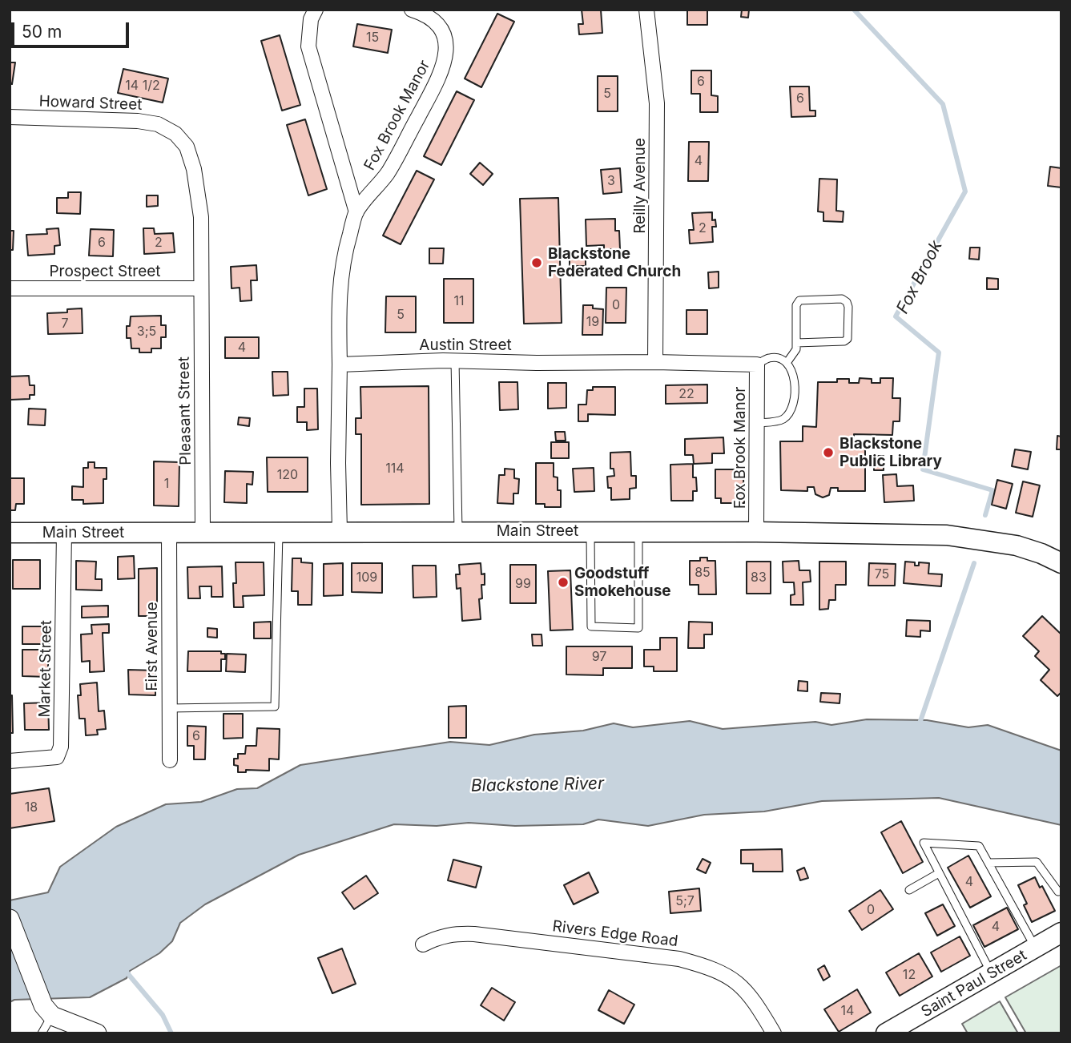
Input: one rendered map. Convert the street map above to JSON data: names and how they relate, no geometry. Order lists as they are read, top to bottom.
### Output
{
  "streets": {
    "main road": ["Main Street", "Saint Paul Street"],
    "street": [
      "Howard Street",
      "Fox Brook Manor",
      "Reilly Avenue",
      "Prospect Street",
      "Austin Street",
      "Pleasant Street",
      "First Avenue",
      "Market Street",
      "Rivers Edge Road"
    ]
  },
  "crossings": [
    ["Howard Street", "Prospect Street"],
    ["Howard Street", "Pleasant Street"],
    ["Fox Brook Manor", "Austin Street"],
    ["Fox Brook Manor", "Main Street"],
    ["Reilly Avenue", "Austin Street"],
    ["Prospect Street", "Pleasant Street"],
    ["Pleasant Street", "Main Street"],
    ["Main Street", "First Avenue"],
    ["Main Street", "Market Street"]
  ],
  "water": ["Fox Brook", "Blackstone River"],
  "places": ["Blackstone Federated Church", "Blackstone Public Library", "Goodstuff Smokehouse"],
  "house_numbers": [
    "15",
    "6",
    "14 1/2",
    "5",
    "6",
    "4",
    "3",
    "2",
    "6",
    "2",
    "11",
    "0",
    "5",
    "19",
    "7",
    "3;5",
    "4",
    "22",
    "114",
    "120",
    "1",
    "85",
    "75",
    "109",
    "83",
    "99",
    "97",
    "6",
    "18",
    "4",
    "5;7",
    "0",
    "4",
    "12",
    "14"
  ],
  "scale_bar": "50 m"
}
